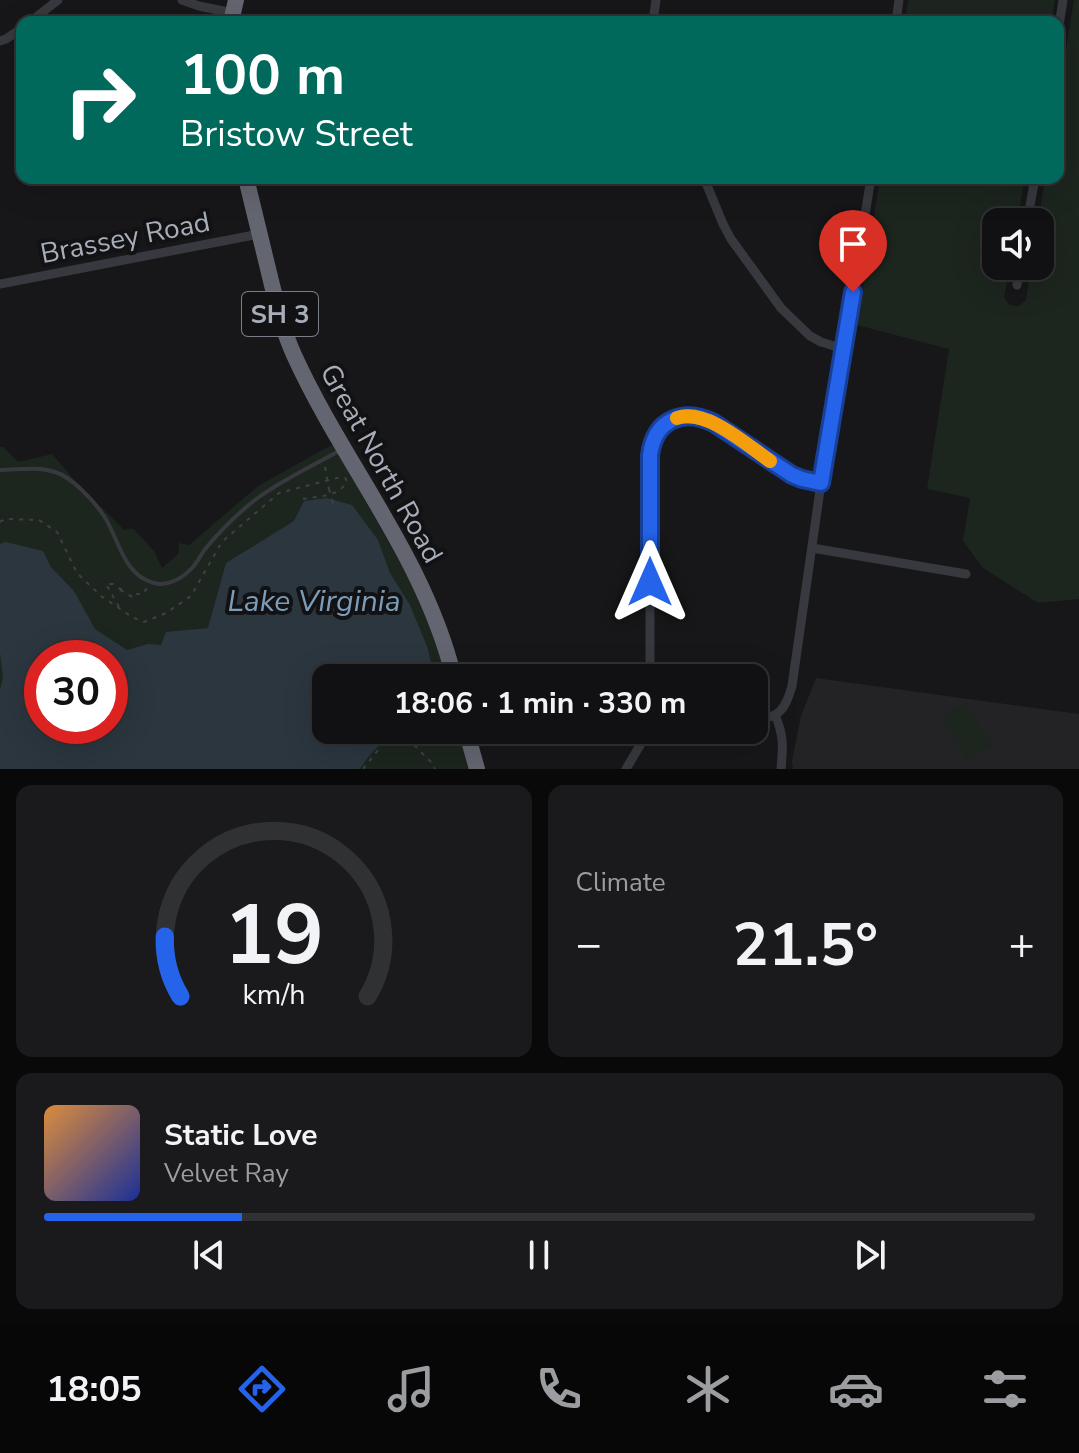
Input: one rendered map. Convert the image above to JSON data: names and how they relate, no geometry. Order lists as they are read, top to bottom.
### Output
{
  "streets": {
    "highway": ["SH 3", "Great North Road"],
    "street": ["Brassey Road"]
  },
  "crossings": [
    ["Brassey Road", "Great North Road"]
  ],
  "water": ["Lake Virginia"],
  "page": {
    "turn": ["100 m", "Bristow Street"],
    "limit": "30",
    "trip": "18:06 · 1 min · 330 m",
    "tile": "Climate",
    "heat": ["−", "21.5°", "+"],
    "song": ["Static Love", "Velvet Ray"],
    "tabs": "18:05",
    "gauge": ["19", "km/h"]
  }
}
